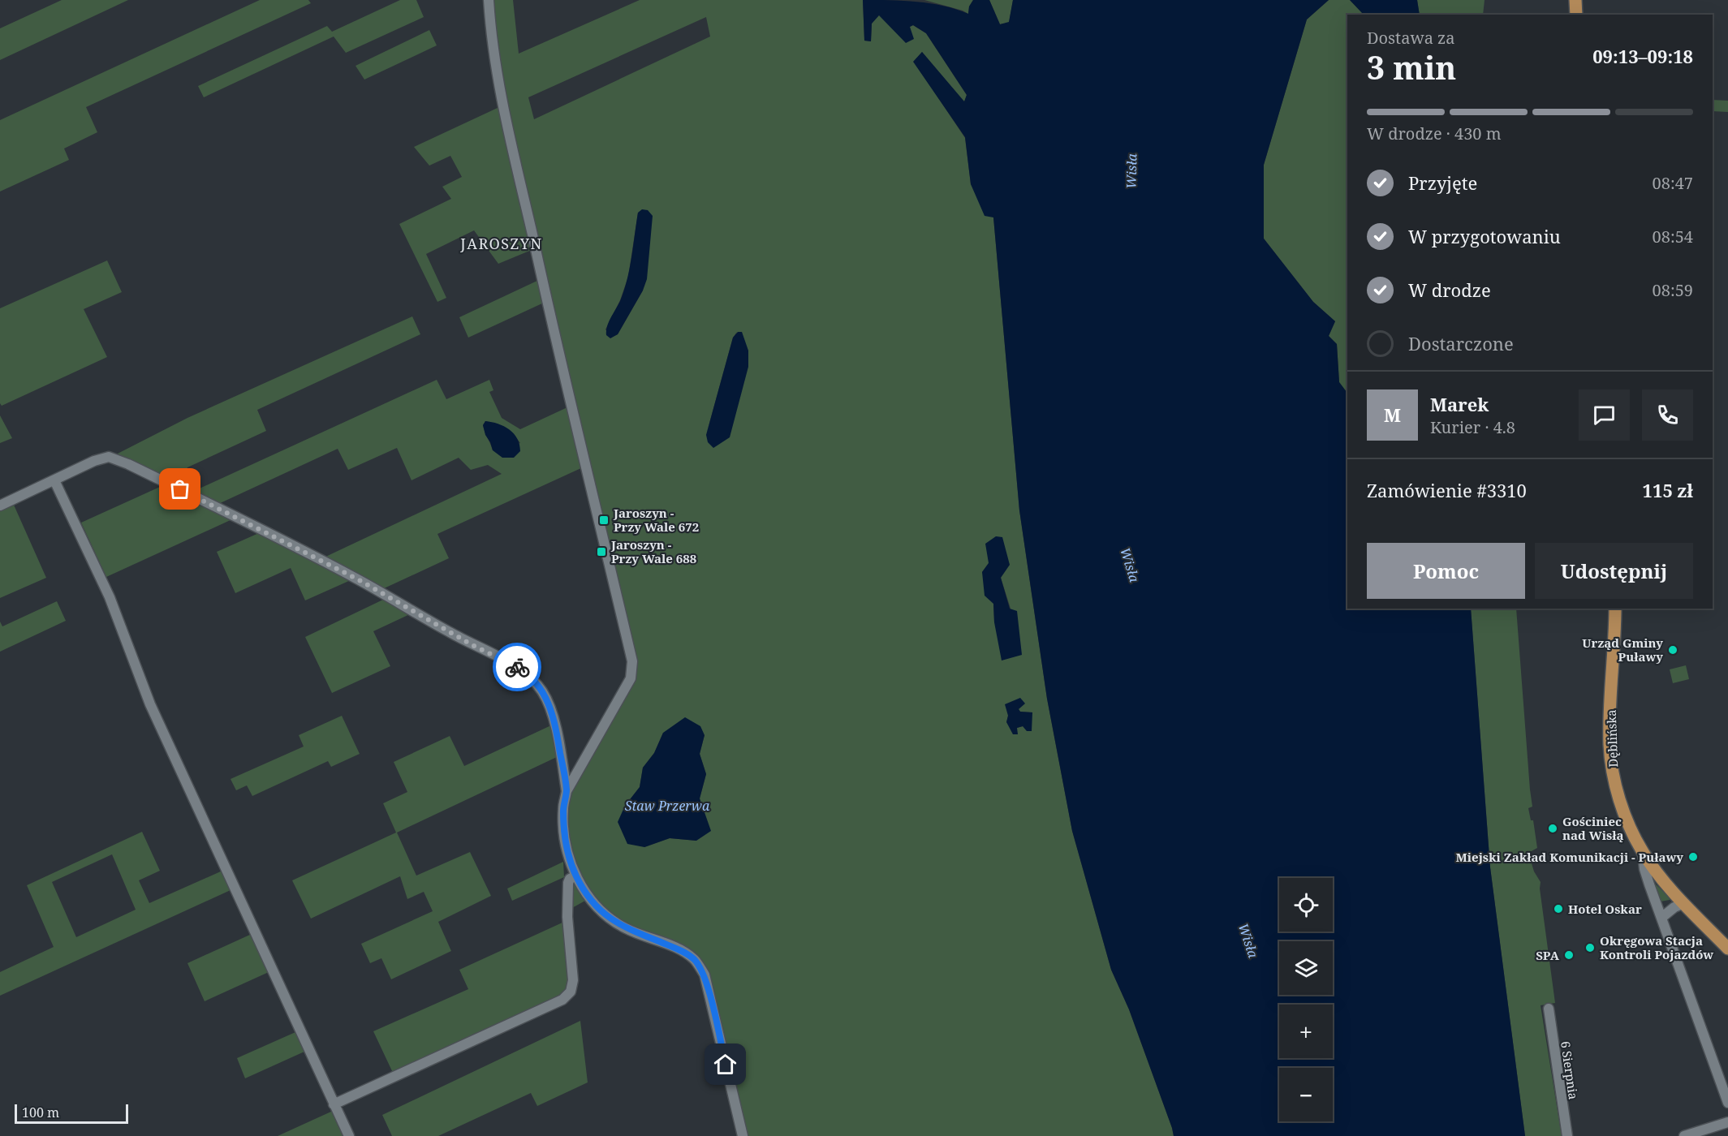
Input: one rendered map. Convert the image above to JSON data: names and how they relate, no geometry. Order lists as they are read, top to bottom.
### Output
{
  "streets": {
    "main road": ["Dęblińska"],
    "street": ["6 Sierpnia"]
  },
  "districts": ["JAROSZYN"],
  "water": ["Wisła", "Staw Przerwa"],
  "places": {
    "transit": ["Jaroszyn - Przy Wale 672", "Jaroszyn - Przy Wale 688"],
    "other": [
      "Urząd Gminy Puławy",
      "Gościniec nad Wisłą",
      "Miejski Zakład Komunikacji - Puławy",
      "Hotel Oskar",
      "Okręgowa Stacja Kontroli Pojazdów",
      "SPA"
    ]
  },
  "scale_bar": "100 m",
  "page": {
    "heading": ["3 min", "Dostawa za", "09:13–09:18"],
    "panel": [
      "Marek",
      "Kurier · 4.8",
      "Zamówienie #3310",
      "115 zł"
    ],
    "bar": "W drodze · 430 m",
    "list": [
      ["Przyjęte", "08:47"],
      ["W przygotowaniu", "08:54"],
      ["W drodze", "08:59"],
      "Dostarczone"
    ],
    "round": "M",
    "buttons": ["Pomoc", "Udostępnij"],
    "map_buttons": ["+", "−"],
    "scale": "100 m"
  }
}
